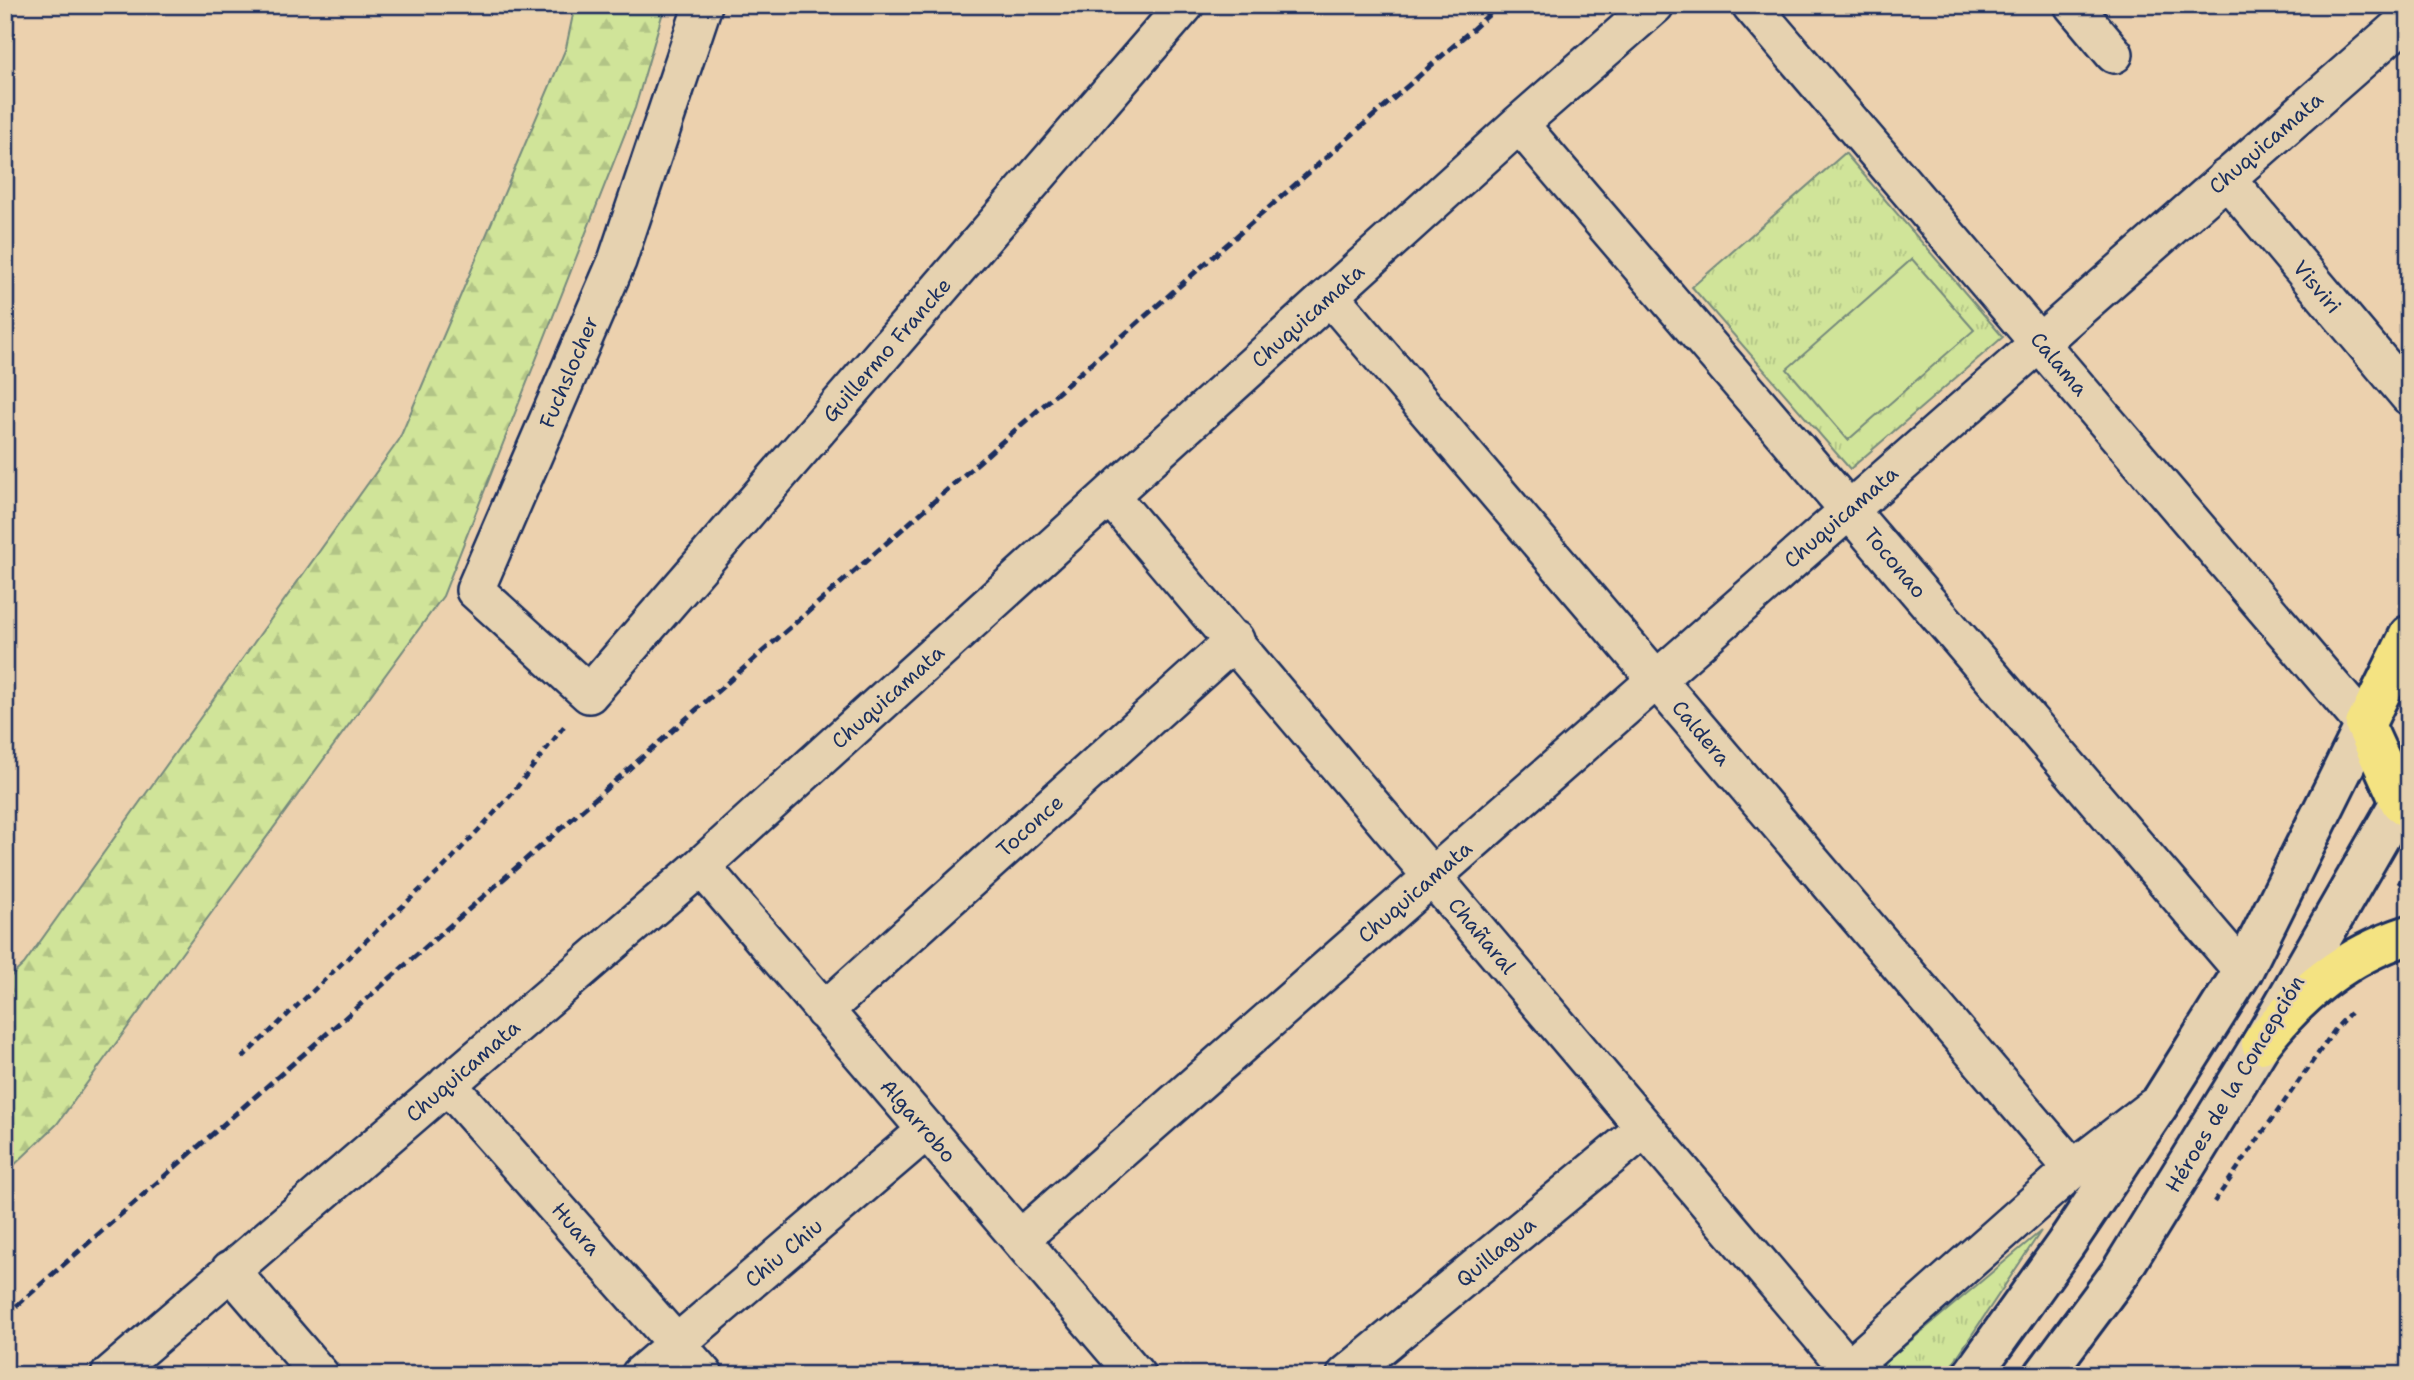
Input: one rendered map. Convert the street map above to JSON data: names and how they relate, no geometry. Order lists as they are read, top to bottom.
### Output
{
  "streets": {
    "street": [
      "Chuquicamata",
      "Visviri",
      "Guillermo Francke",
      "Calama",
      "Fuchslocher",
      "Toconao",
      "Caldera",
      "Toconce",
      "Chañaral",
      "Héroes de la Concepción",
      "Algarrobo",
      "Huara",
      "Quillagua",
      "Chiu Chiu"
    ]
  },
  "crossings": [
    ["Chuquicamata", "Visviri"],
    ["Chuquicamata", "Calama"],
    ["Chuquicamata", "Toconao"],
    ["Chuquicamata", "Caldera"],
    ["Chuquicamata", "Chañaral"],
    ["Chuquicamata", "Algarrobo"],
    ["Chuquicamata", "Huara"],
    ["Guillermo Francke", "Fuchslocher"],
    ["Toconce", "Chañaral"],
    ["Toconce", "Algarrobo"],
    ["Chañaral", "Quillagua"],
    ["Algarrobo", "Chiu Chiu"],
    ["Huara", "Chiu Chiu"]
  ]
}
